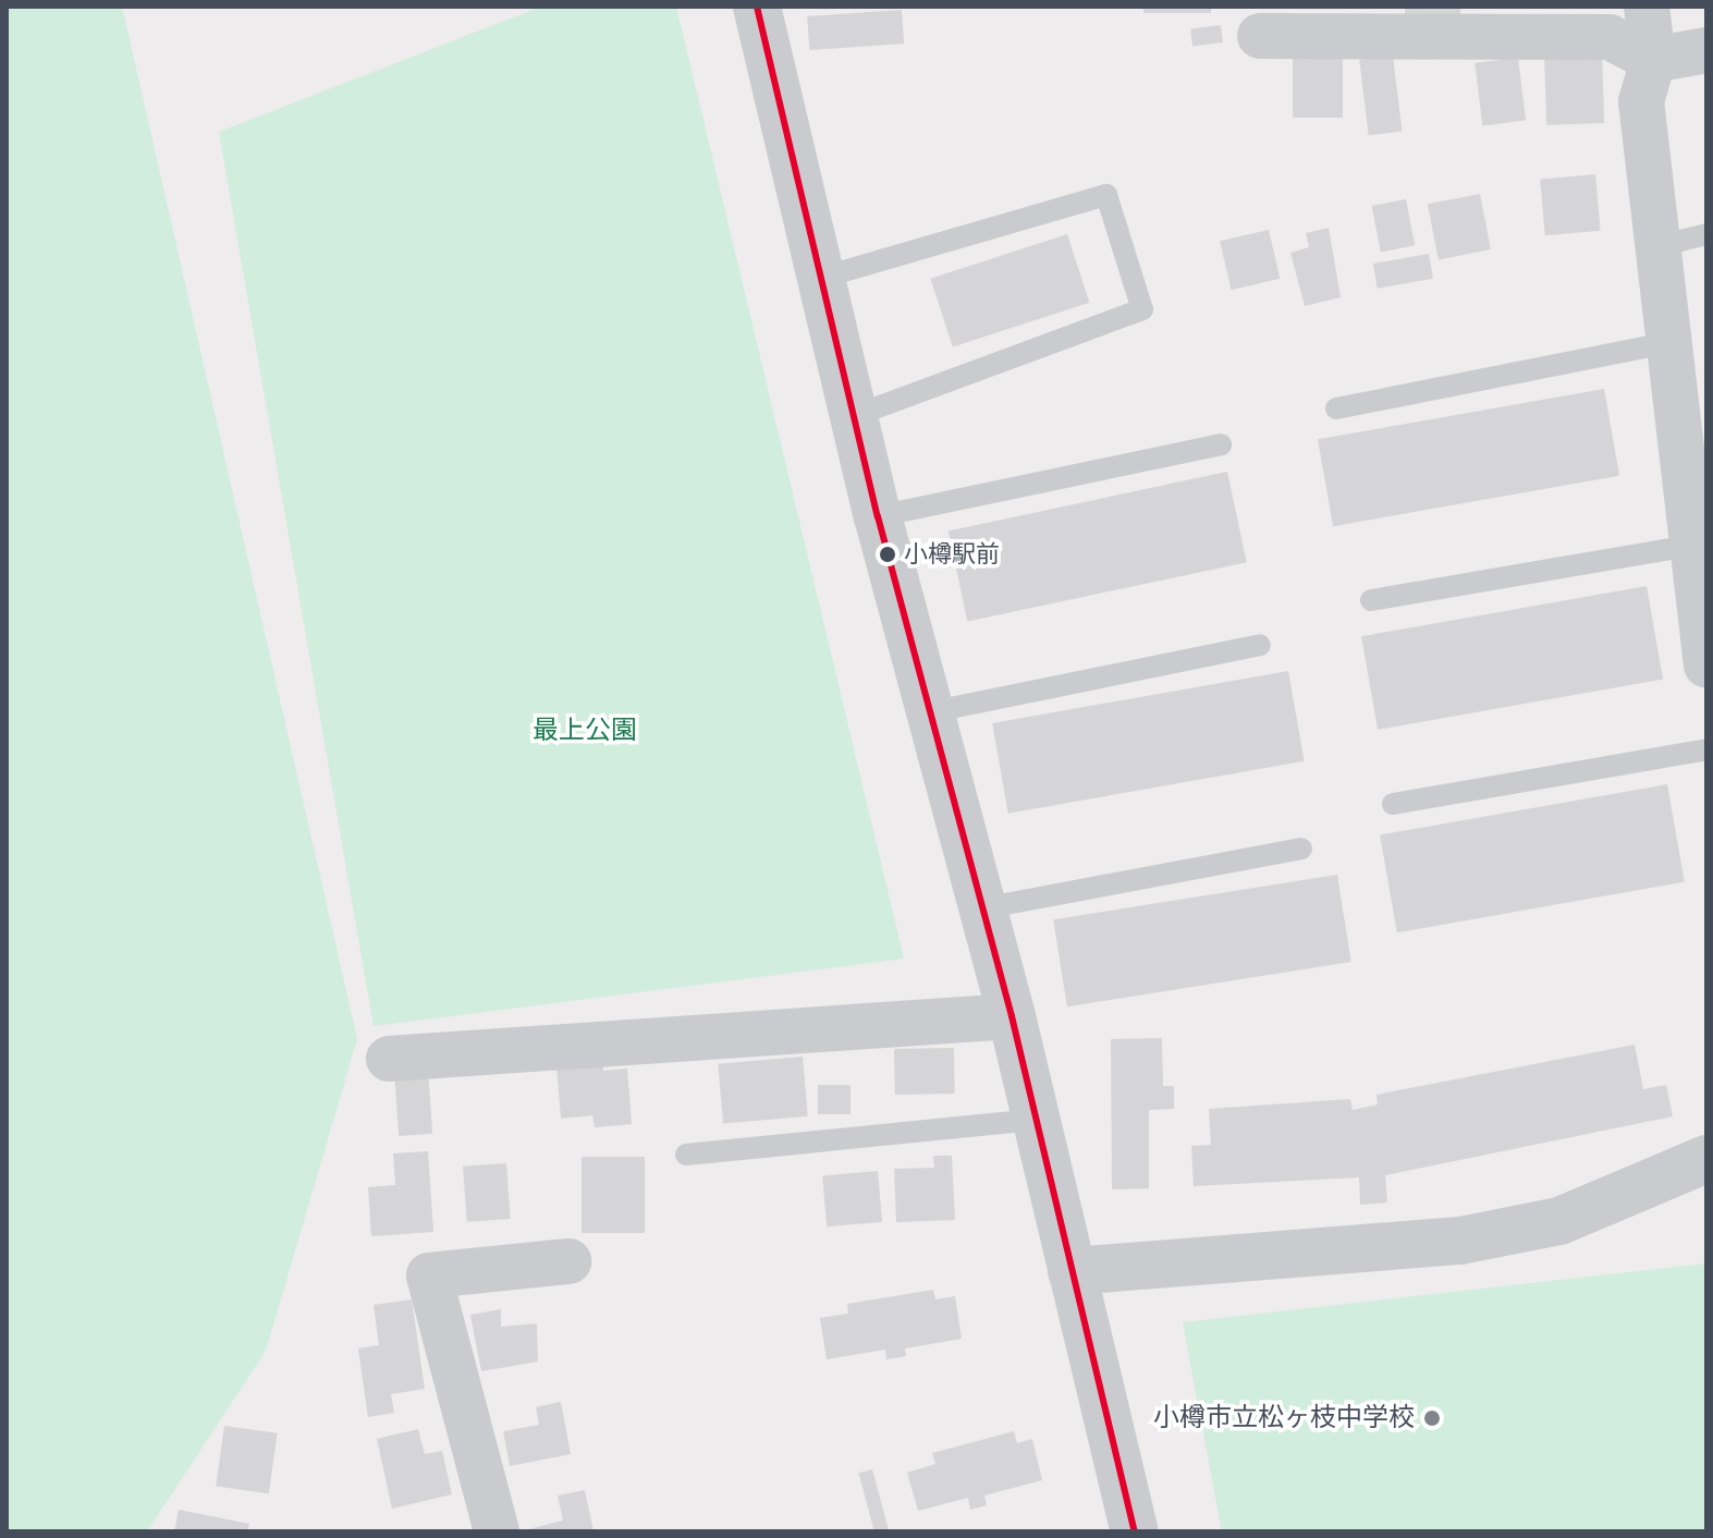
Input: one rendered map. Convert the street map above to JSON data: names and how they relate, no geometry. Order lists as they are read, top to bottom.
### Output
{
  "parks": ["最上公園"],
  "places": ["小樽駅前", "小樽市立松ヶ枝中学校"]
}
